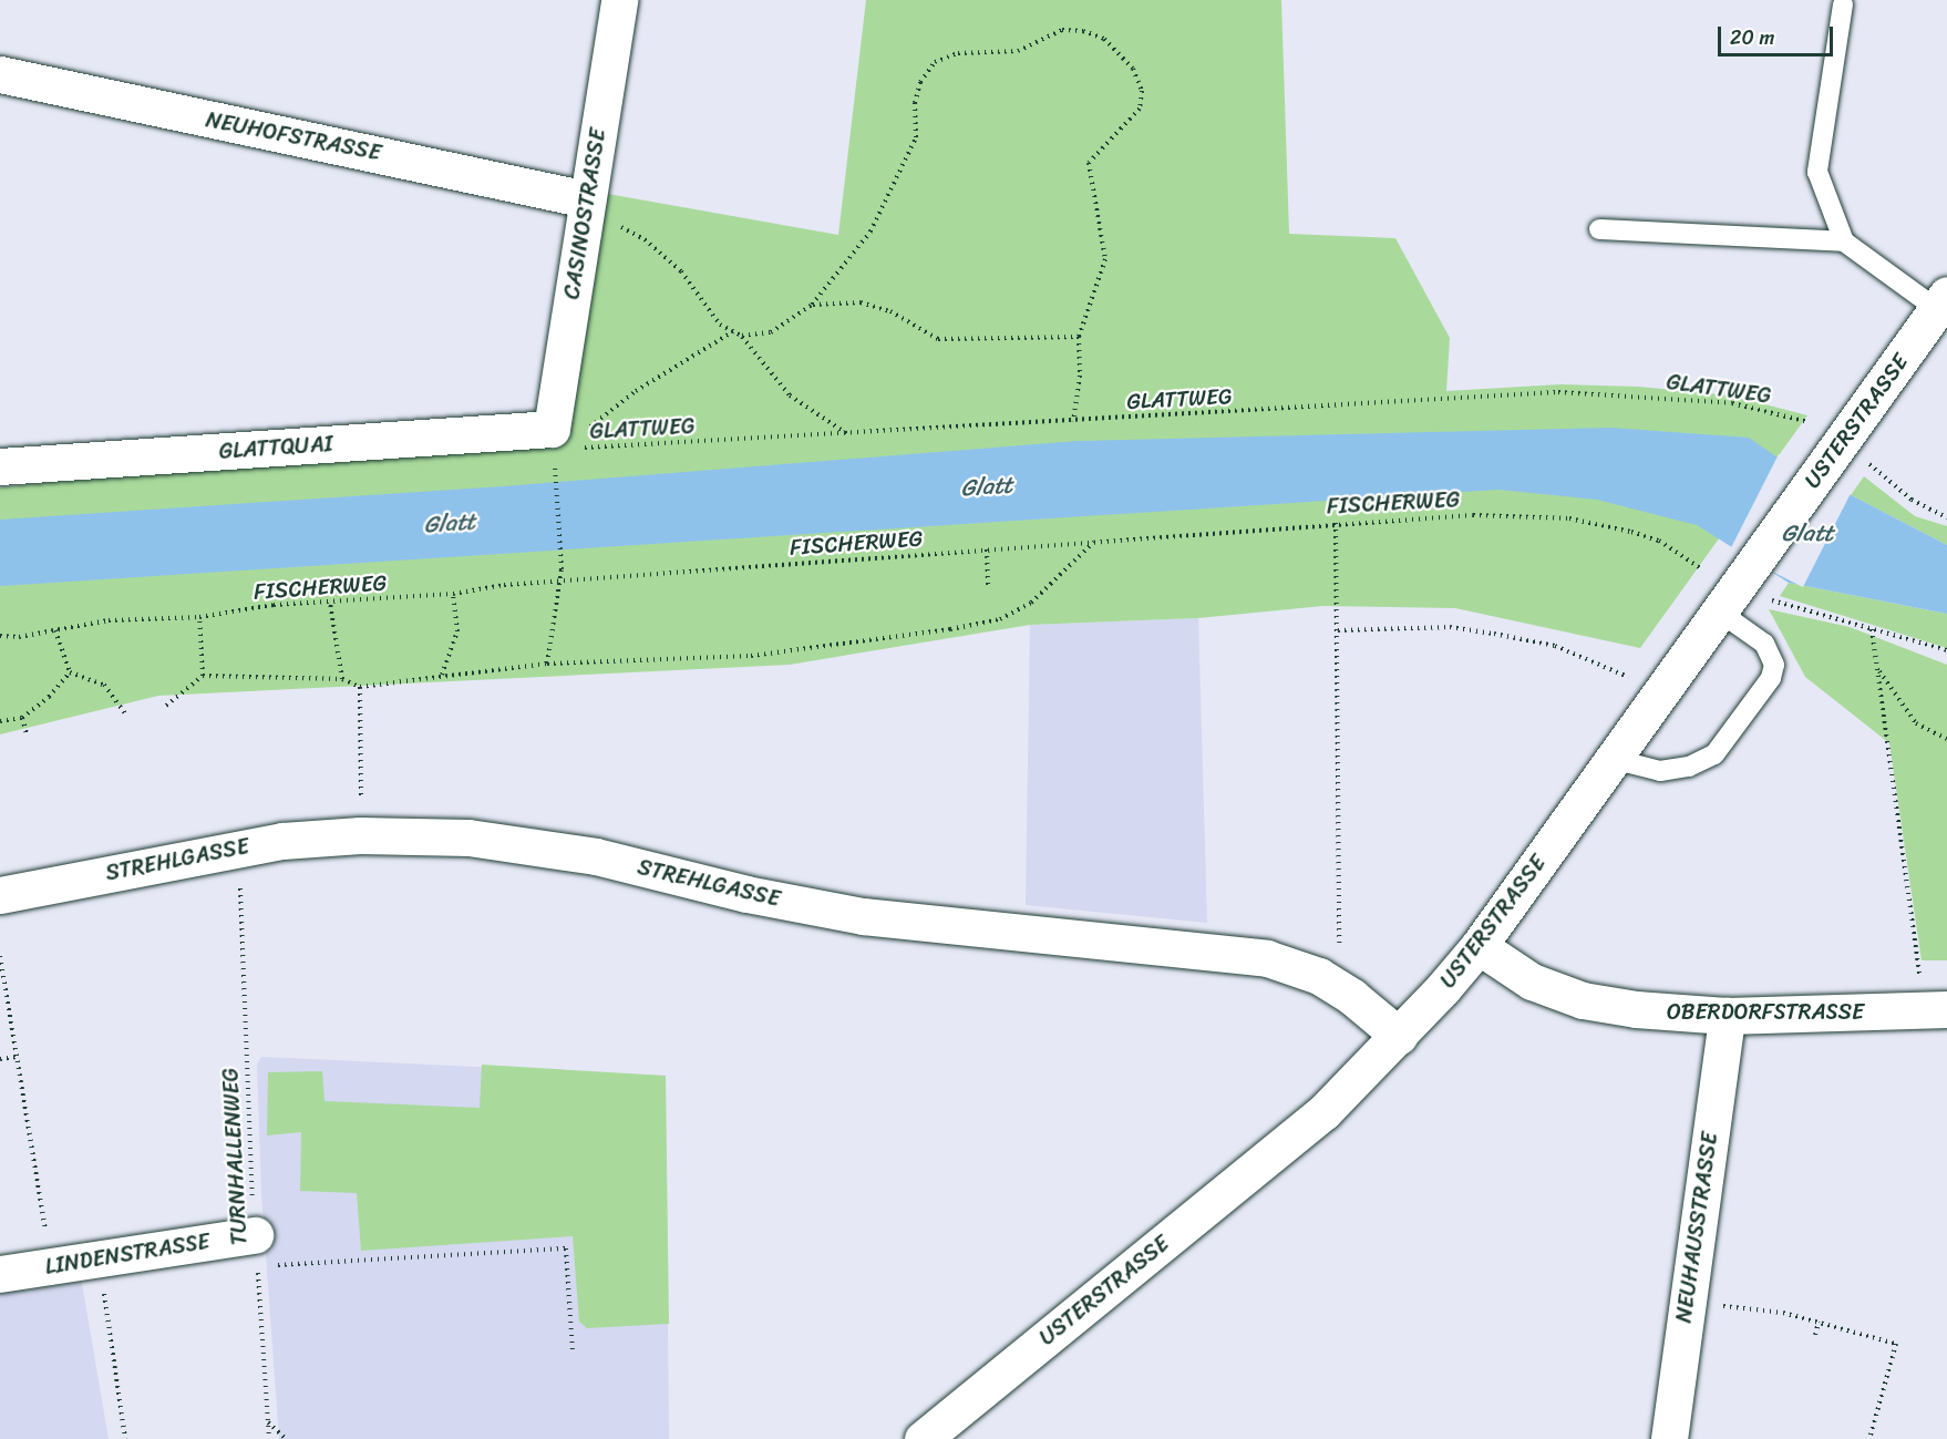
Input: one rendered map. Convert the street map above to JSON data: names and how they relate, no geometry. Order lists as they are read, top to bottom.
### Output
{
  "streets": {
    "street": [
      "NEUHOFSTRASSE",
      "CASINOSTRASSE",
      "USTERSTRASSE",
      "GLATTQUAI",
      "STREHLGASSE",
      "OBERDORFSTRASSE",
      "NEUHAUSSTRASSE",
      "LINDENSTRASSE"
    ],
    "path": ["GLATTWEG", "FISCHERWEG", "TURNHALLENWEG"]
  },
  "crossings": [
    ["NEUHOFSTRASSE", "CASINOSTRASSE"],
    ["CASINOSTRASSE", "GLATTWEG"],
    ["CASINOSTRASSE", "GLATTQUAI"],
    ["GLATTWEG", "GLATTQUAI"],
    ["USTERSTRASSE", "STREHLGASSE"],
    ["USTERSTRASSE", "OBERDORFSTRASSE"],
    ["OBERDORFSTRASSE", "NEUHAUSSTRASSE"],
    ["TURNHALLENWEG", "LINDENSTRASSE"]
  ],
  "water": ["Glatt"],
  "scale_bar": "20 m"
}
